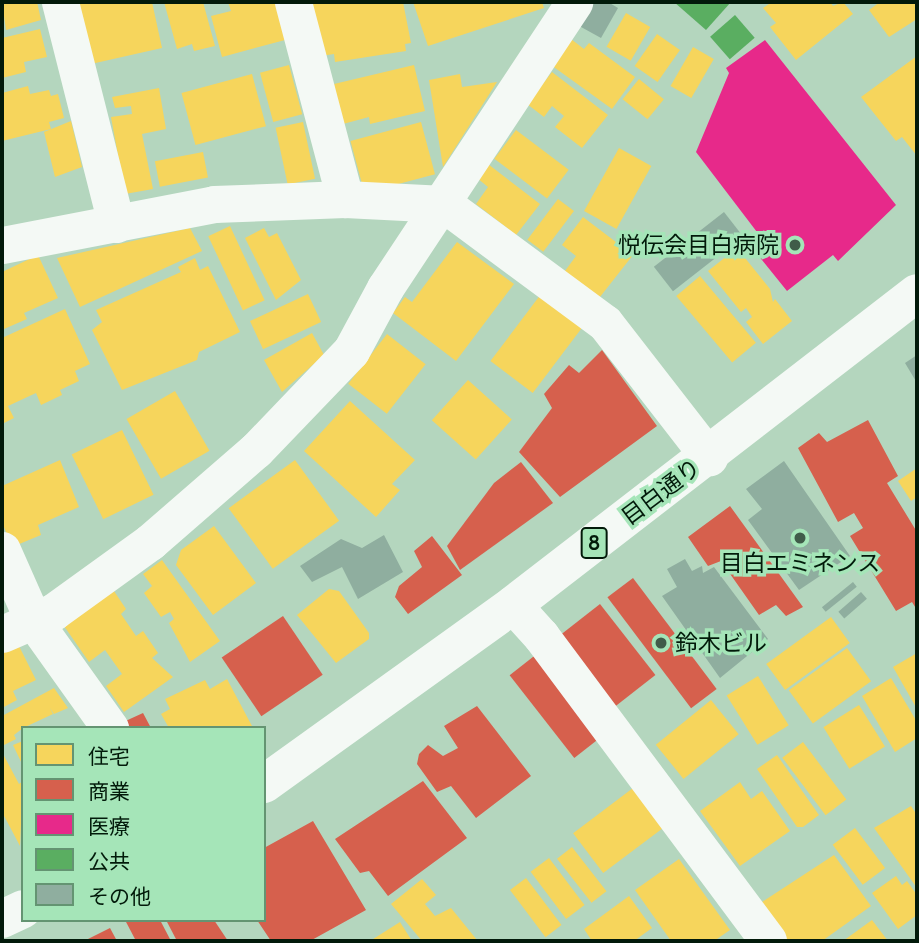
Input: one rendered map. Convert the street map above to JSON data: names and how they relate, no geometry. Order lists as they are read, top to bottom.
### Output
{
  "streets": {
    "main road": ["目白通り", "8"]
  },
  "places": ["悦伝会目白病院", "目白エミネンス", "鈴木ビル"],
  "legend": [
    "住宅",
    "商業",
    "医療",
    "公共",
    "その他"
  ]
}
